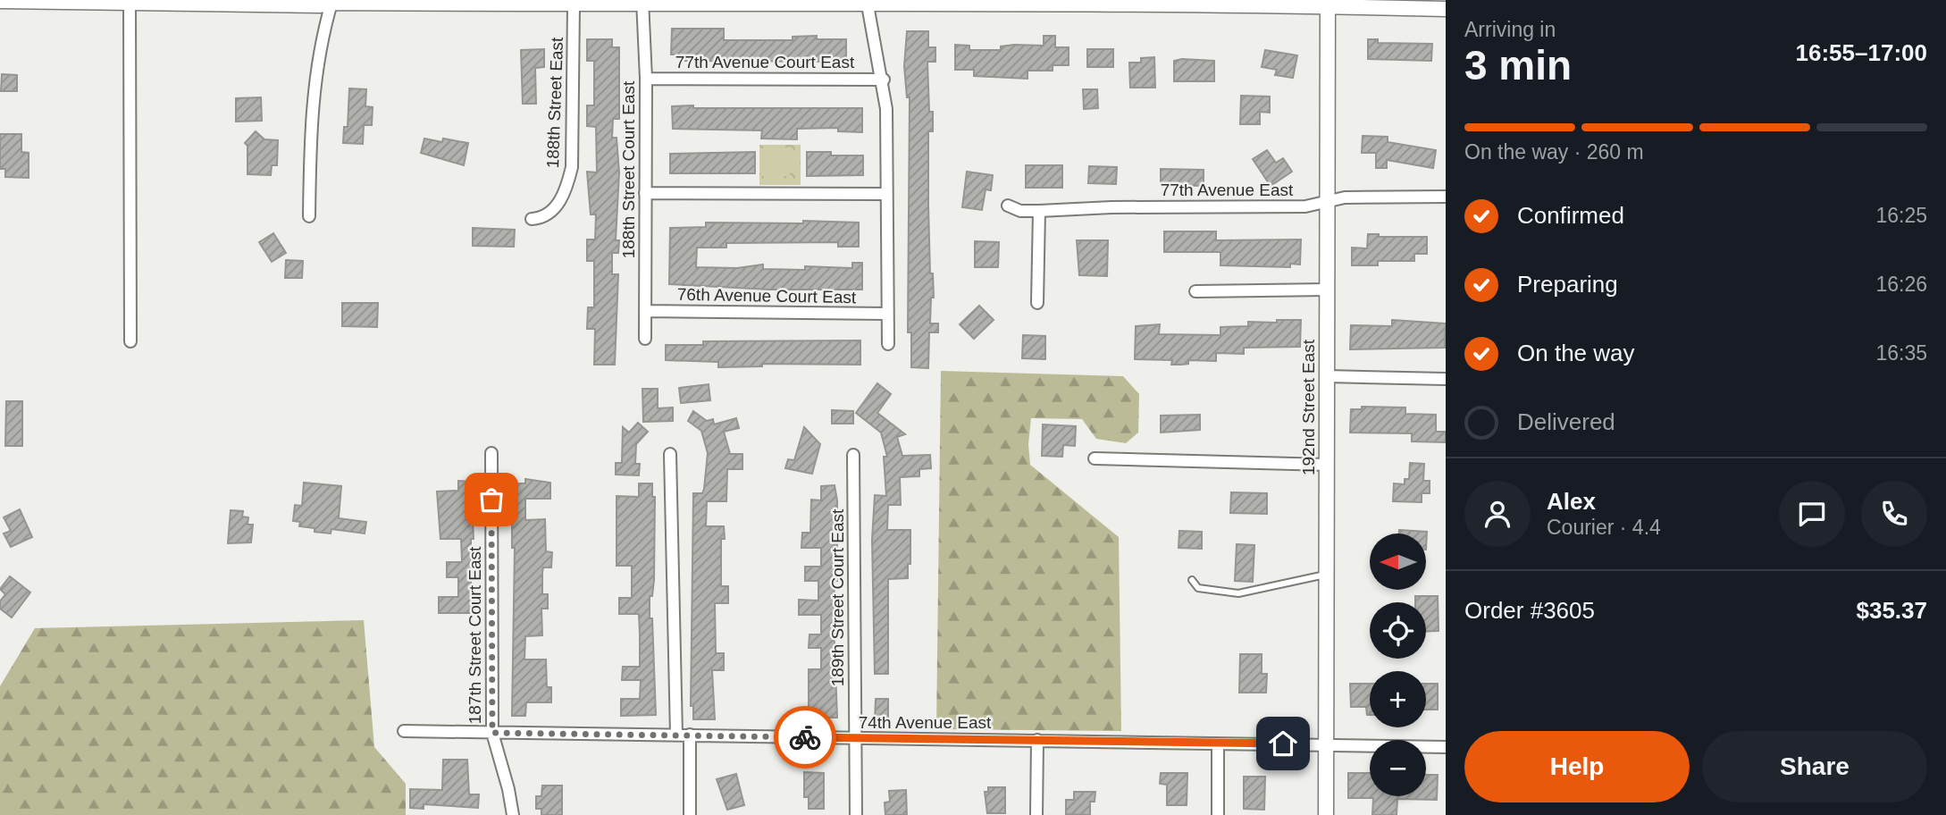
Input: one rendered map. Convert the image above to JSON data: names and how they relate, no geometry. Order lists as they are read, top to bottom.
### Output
{
  "streets": {
    "street": [
      "77th Avenue Court East",
      "188th Street East",
      "188th Street Court East",
      "77th Avenue East",
      "76th Avenue Court East",
      "192nd Street East",
      "189th Street Court East",
      "187th Street Court East",
      "74th Avenue East"
    ]
  },
  "crossings": [
    ["77th Avenue Court East", "188th Street Court East"],
    ["188th Street Court East", "76th Avenue Court East"],
    ["77th Avenue East", "192nd Street East"],
    ["192nd Street East", "74th Avenue East"],
    ["189th Street Court East", "74th Avenue East"],
    ["187th Street Court East", "74th Avenue East"]
  ],
  "north": "left",
  "page": {
    "heading": ["3 min", "Arriving in", "16:55–17:00"],
    "panel": [
      "Alex",
      "Courier · 4.4",
      "Order #3605",
      "$35.37"
    ],
    "bar": "On the way · 260 m",
    "list": [
      ["Confirmed", "16:25"],
      ["Preparing", "16:26"],
      ["On the way", "16:35"],
      "Delivered"
    ],
    "map_buttons": ["+", "−"],
    "buttons": ["Help", "Share"]
  }
}
